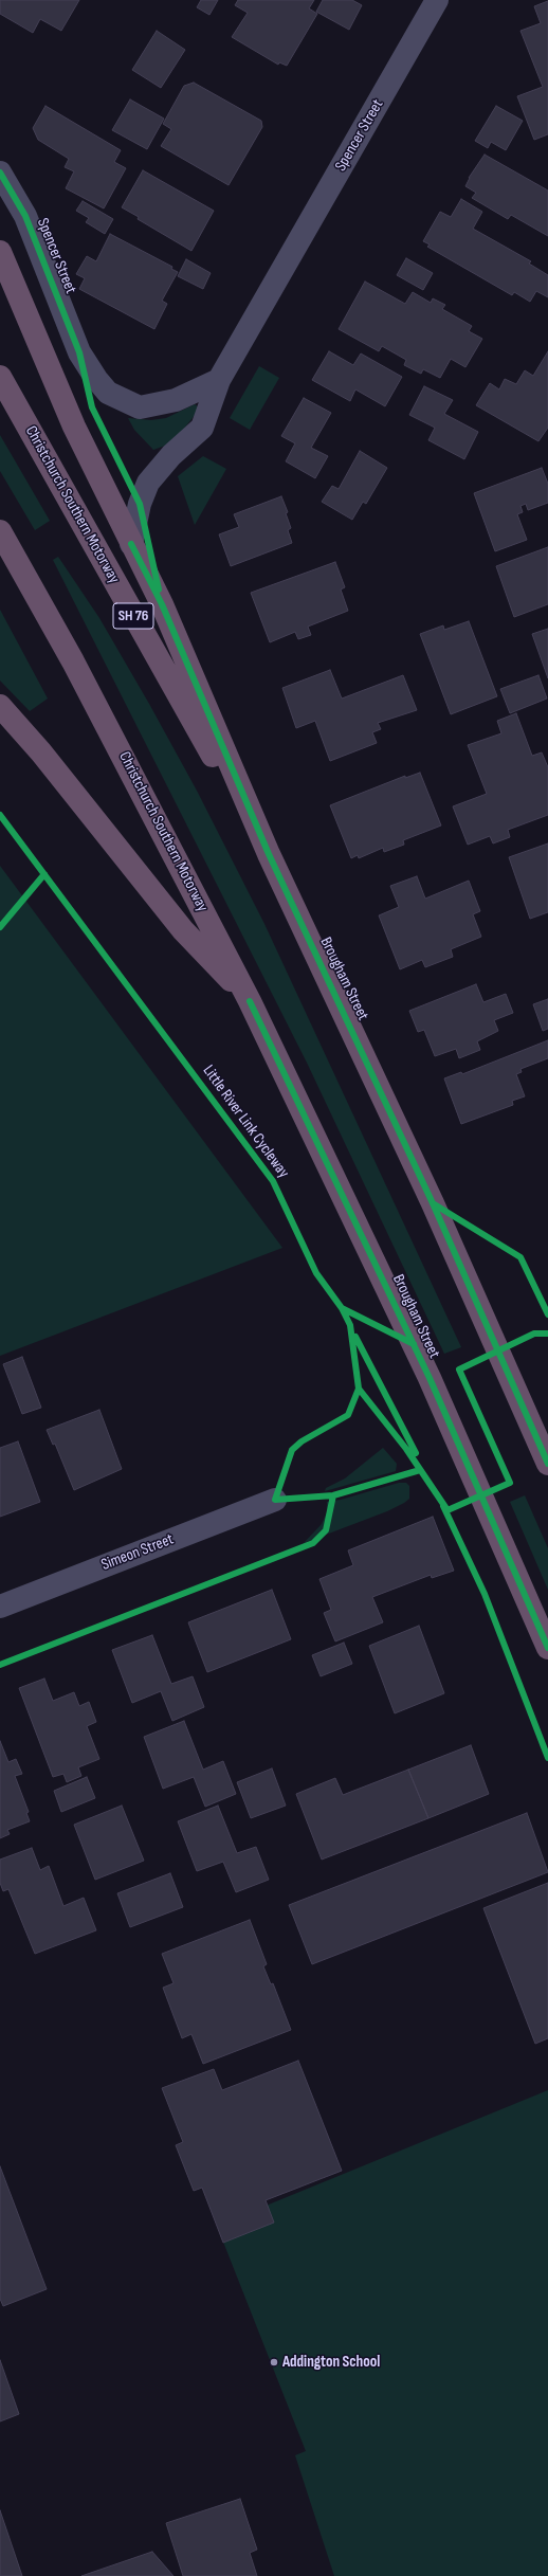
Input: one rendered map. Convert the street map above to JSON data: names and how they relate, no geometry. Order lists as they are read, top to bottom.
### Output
{
  "streets": {
    "highway": ["Christchurch Southern Motorway", "SH 76", "Brougham Street"],
    "street": ["Spencer Street", "Simeon Street"],
    "cycle path": ["Little River Link Cycleway"]
  },
  "crossings": [
    ["Christchurch Southern Motorway", "Brougham Street"]
  ],
  "places": ["Addington School"]
}
